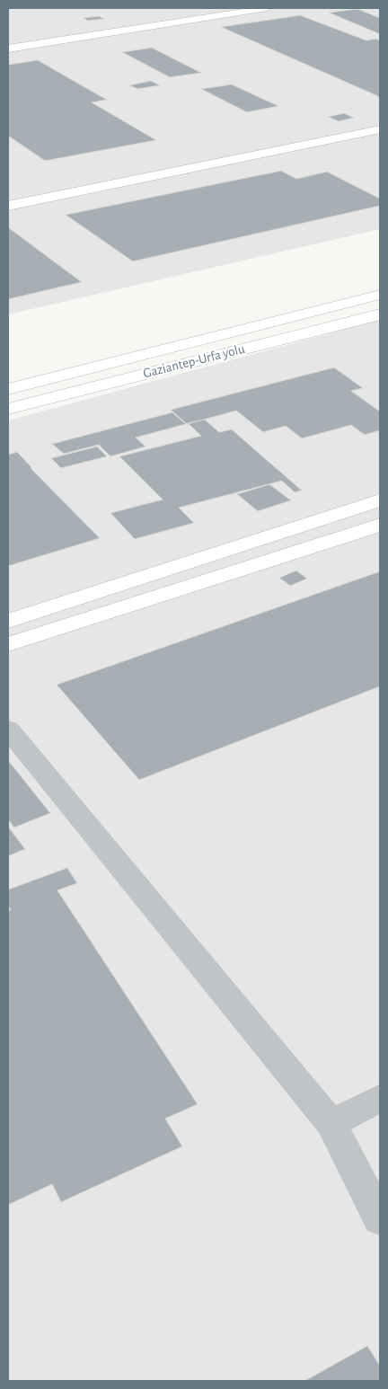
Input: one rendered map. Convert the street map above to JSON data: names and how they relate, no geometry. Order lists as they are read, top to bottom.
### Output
{
  "streets": {
    "main road": ["Gaziantep-Urfa yolu"]
  }
}
